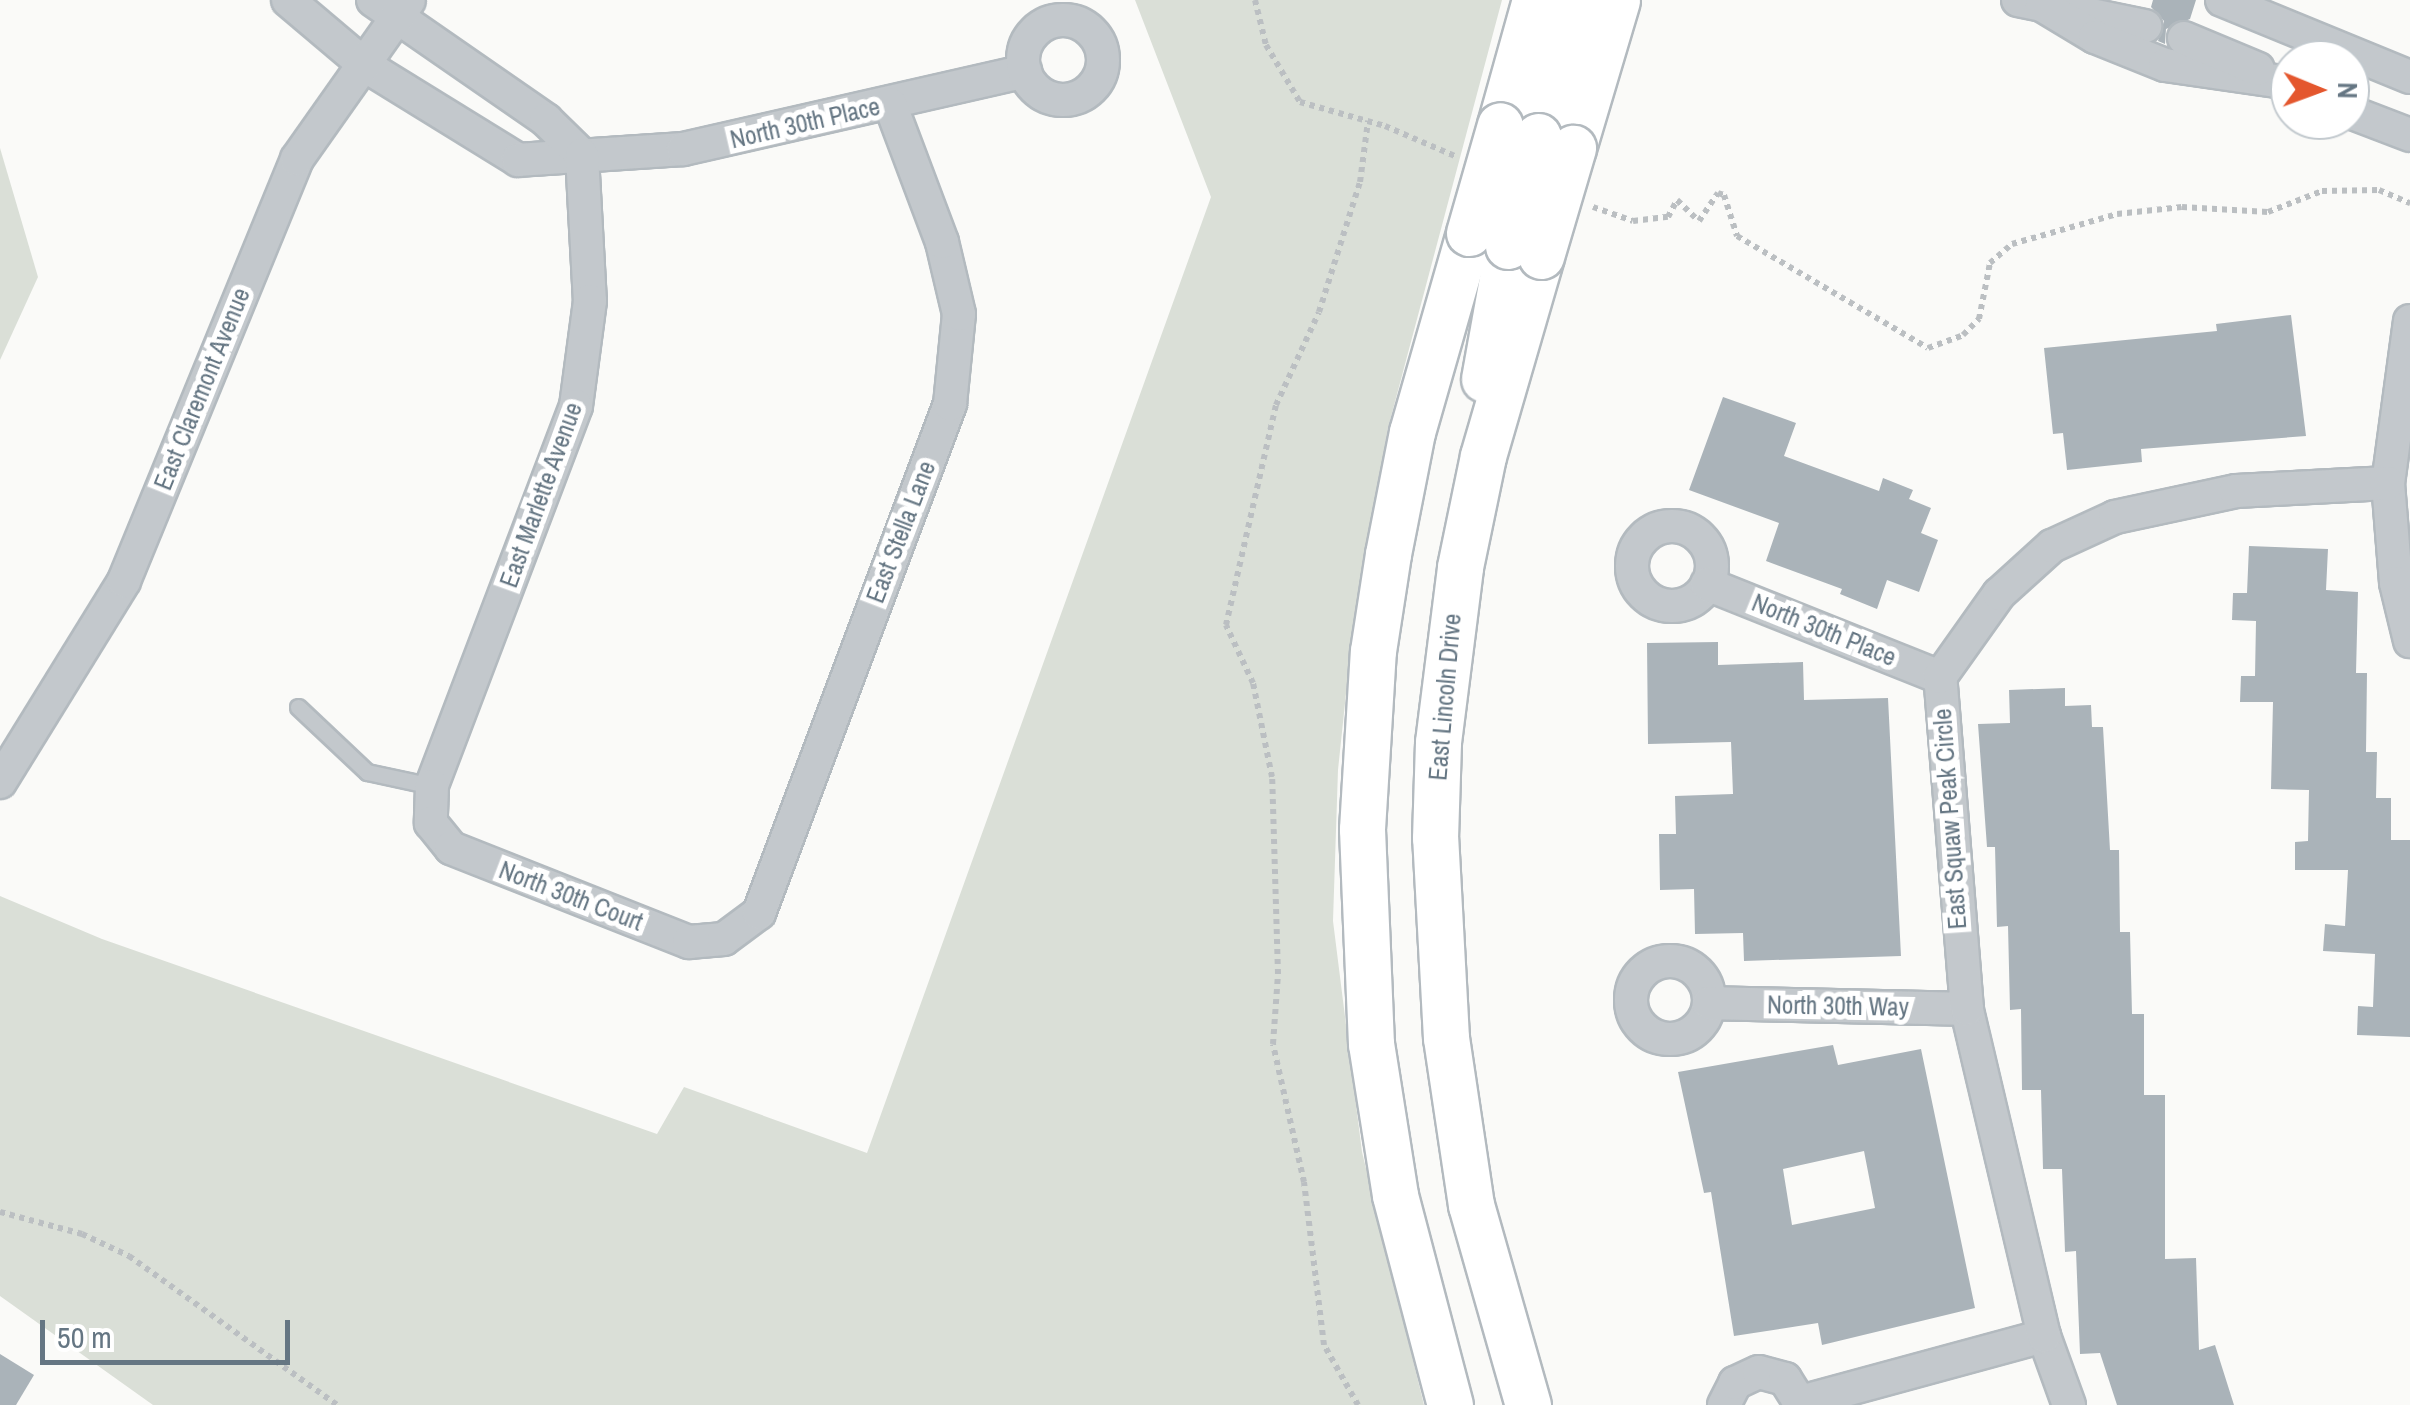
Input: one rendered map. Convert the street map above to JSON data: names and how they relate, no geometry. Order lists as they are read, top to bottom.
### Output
{
  "streets": {
    "main road": ["East Lincoln Drive"],
    "street": [
      "North 30th Place",
      "East Claremont Avenue",
      "East Marlette Avenue",
      "East Stella Lane",
      "East Squaw Peak Circle",
      "North 30th Court",
      "North 30th Way"
    ]
  },
  "crossings": [
    ["North 30th Place", "East Claremont Avenue"],
    ["North 30th Place", "East Marlette Avenue"],
    ["North 30th Place", "East Stella Lane"],
    ["North 30th Place", "East Squaw Peak Circle"],
    ["East Marlette Avenue", "North 30th Court"],
    ["East Stella Lane", "North 30th Court"],
    ["East Squaw Peak Circle", "North 30th Way"]
  ],
  "scale_bar": "50 m",
  "north": "right"
}
